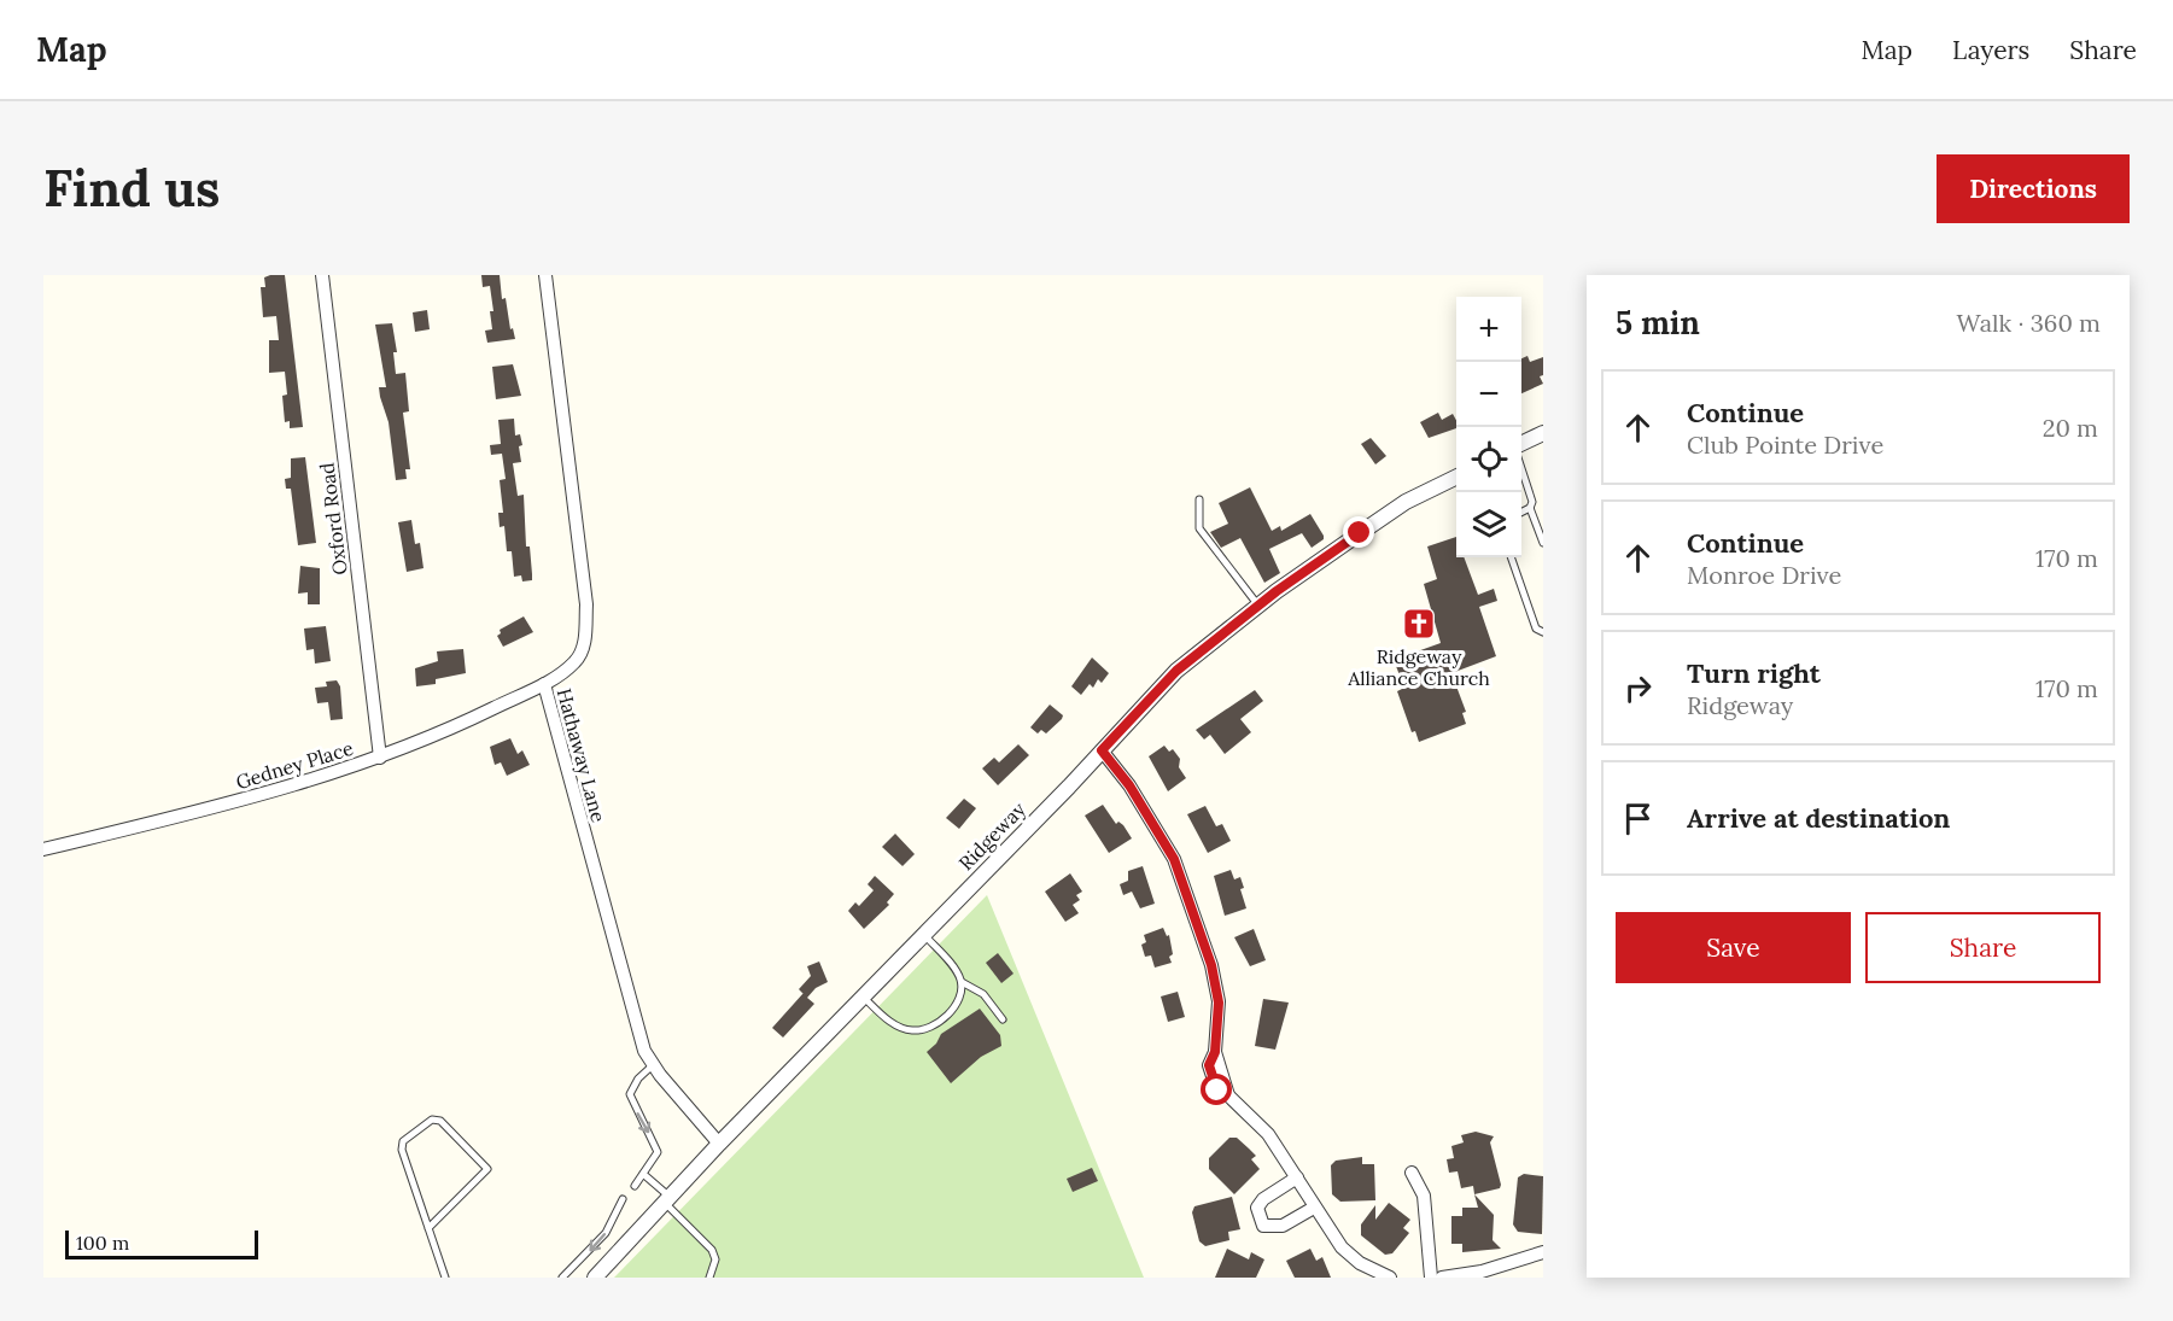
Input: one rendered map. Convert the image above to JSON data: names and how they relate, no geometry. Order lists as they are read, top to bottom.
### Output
{
  "streets": {
    "street": [
      "Oxford Road",
      "Hathaway Lane",
      "Gedney Place",
      "Ridgeway"
    ]
  },
  "crossings": [
    ["Oxford Road", "Gedney Place"],
    ["Hathaway Lane", "Gedney Place"],
    ["Hathaway Lane", "Ridgeway"]
  ],
  "places": {
    "church": ["Ridgeway Alliance Church"]
  },
  "scale_bar": "100 m",
  "page": {
    "header": "Map",
    "nav": ["Map", "Layers", "Share"],
    "buttons": [
      "Directions",
      ["Save", "Share"]
    ],
    "title": "Find us",
    "heading": ["5 min", "Walk · 360 m"],
    "map_buttons": ["+", "−"],
    "list": [
      ["Continue", "Club Pointe Drive", "20 m"],
      ["Continue", "Monroe Drive", "170 m"],
      ["Turn right", "Ridgeway", "170 m"],
      "Arrive at destination"
    ],
    "scale": "100 m"
  }
}
